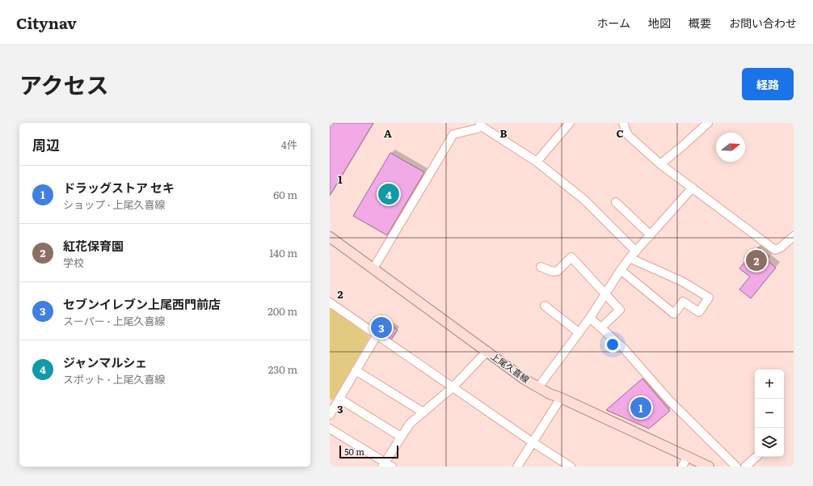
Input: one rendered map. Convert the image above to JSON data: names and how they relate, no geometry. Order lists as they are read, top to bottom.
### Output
{
  "streets": {
    "main road": ["上尾久喜線"]
  },
  "scale_bar": "50 m",
  "north": "right",
  "page": {
    "header": "Citynav",
    "nav": [
      "ホーム",
      "地図",
      "概要",
      "お問い合わせ"
    ],
    "title": "アクセス",
    "buttons": "経路",
    "heading": ["周辺", "4件"],
    "list": [
      {
        "mark": "1",
        "name": "ドラッグストア セキ",
        "note": "ショップ · 上尾久喜線",
        "value": "60 m"
      },
      {
        "mark": "2",
        "name": "紅花保育園",
        "note": "学校",
        "value": "140 m"
      },
      {
        "mark": "3",
        "name": "セブンイレブン上尾西門前店",
        "note": "スーパー · 上尾久喜線",
        "value": "200 m"
      },
      {
        "mark": "4",
        "name": "ジャンマルシェ",
        "note": "スポット · 上尾久喜線",
        "value": "230 m"
      }
    ],
    "pins": [
      "4",
      "2",
      "3",
      "1"
    ],
    "map_buttons": ["+", "−"],
    "scale": "50 m"
  },
  "grid": {
    "columns": ["A", "B", "C"],
    "rows": ["1", "2", "3"]
  }
}
